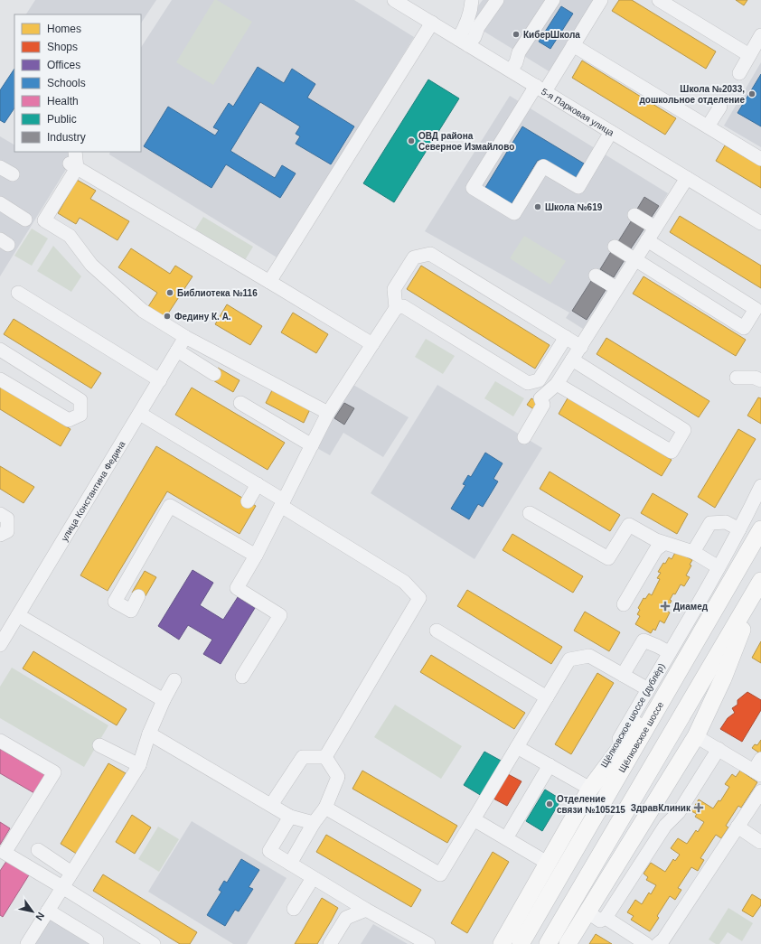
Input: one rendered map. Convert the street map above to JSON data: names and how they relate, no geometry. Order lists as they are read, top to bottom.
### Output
{
  "streets": {
    "main road": ["Щёлковское шоссе (дублёр)", "Щёлковское шоссе"],
    "street": ["5-я Парковая улица", "улица Константина Федина"]
  },
  "places": {
    "other": [
      "КиберШкола",
      "Школа №2033, дошкольное отделение",
      "ОВД района Северное Измайлово",
      "Школа №619",
      "Библиотека №116",
      "Федину К. А.",
      "Отделение связи №105215"
    ],
    "health": ["Диамед", "ЗдравКлиник"]
  },
  "legend": [
    "Homes",
    "Shops",
    "Offices",
    "Schools",
    "Health",
    "Public",
    "Industry"
  ],
  "north": "bottom right"
}
